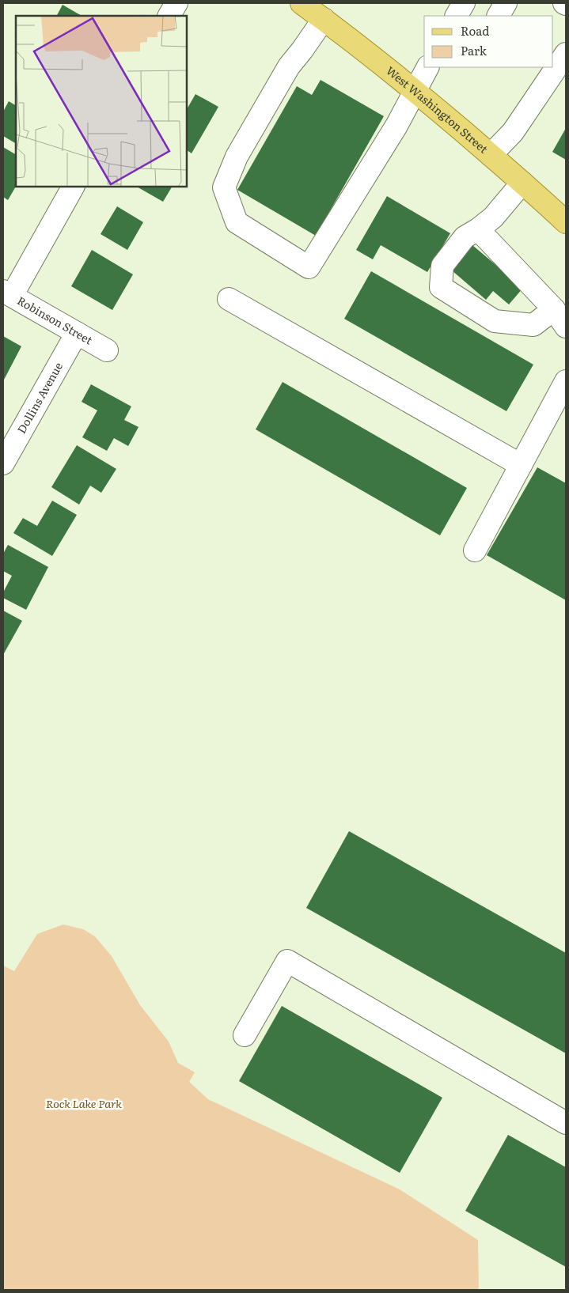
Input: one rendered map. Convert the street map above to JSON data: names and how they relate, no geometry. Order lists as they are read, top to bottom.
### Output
{
  "streets": {
    "main road": ["West Washington Street"],
    "street": ["Robinson Street", "Dollins Avenue"]
  },
  "crossings": [
    ["Robinson Street", "Dollins Avenue"]
  ],
  "parks": ["Rock Lake Park"],
  "legend": ["Road", "Park"]
}
